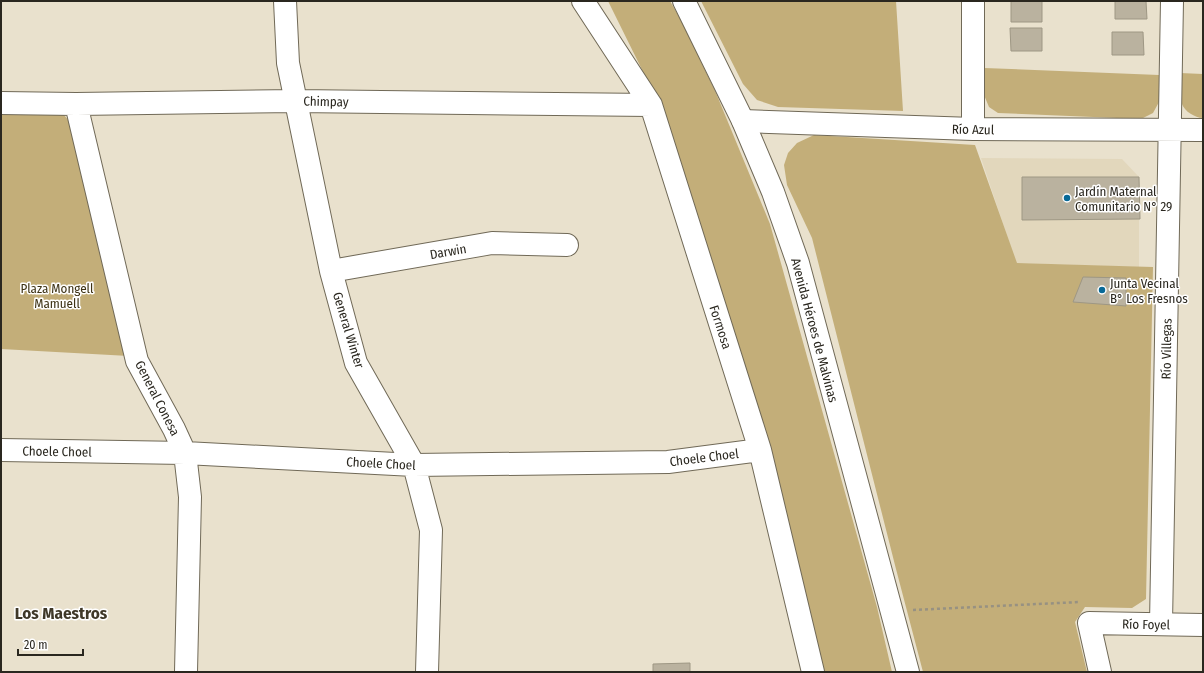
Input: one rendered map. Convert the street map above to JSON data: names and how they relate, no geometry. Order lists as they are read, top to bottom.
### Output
{
  "streets": {
    "street": [
      "Chimpay",
      "Río Azul",
      "Darwin",
      "Formosa",
      "General Winter",
      "Avenida Héroes de Malvinas",
      "Río Villegas",
      "General Conesa",
      "Choele Choel",
      "Río Foyel"
    ]
  },
  "crossings": [
    ["Chimpay", "Formosa"],
    ["Chimpay", "General Winter"],
    ["Chimpay", "General Conesa"],
    ["Río Azul", "Avenida Héroes de Malvinas"],
    ["Río Azul", "Río Villegas"],
    ["Darwin", "General Winter"],
    ["Formosa", "Choele Choel"],
    ["General Winter", "Choele Choel"],
    ["Río Villegas", "Río Foyel"],
    ["General Conesa", "Choele Choel"]
  ],
  "districts": ["Los Maestros"],
  "parks": ["Plaza Mongell Mamuell"],
  "places": ["Jardín Maternal Comunitario N° 29", "Junta Vecinal B° Los Fresnos"],
  "scale_bar": "20 m"
}
